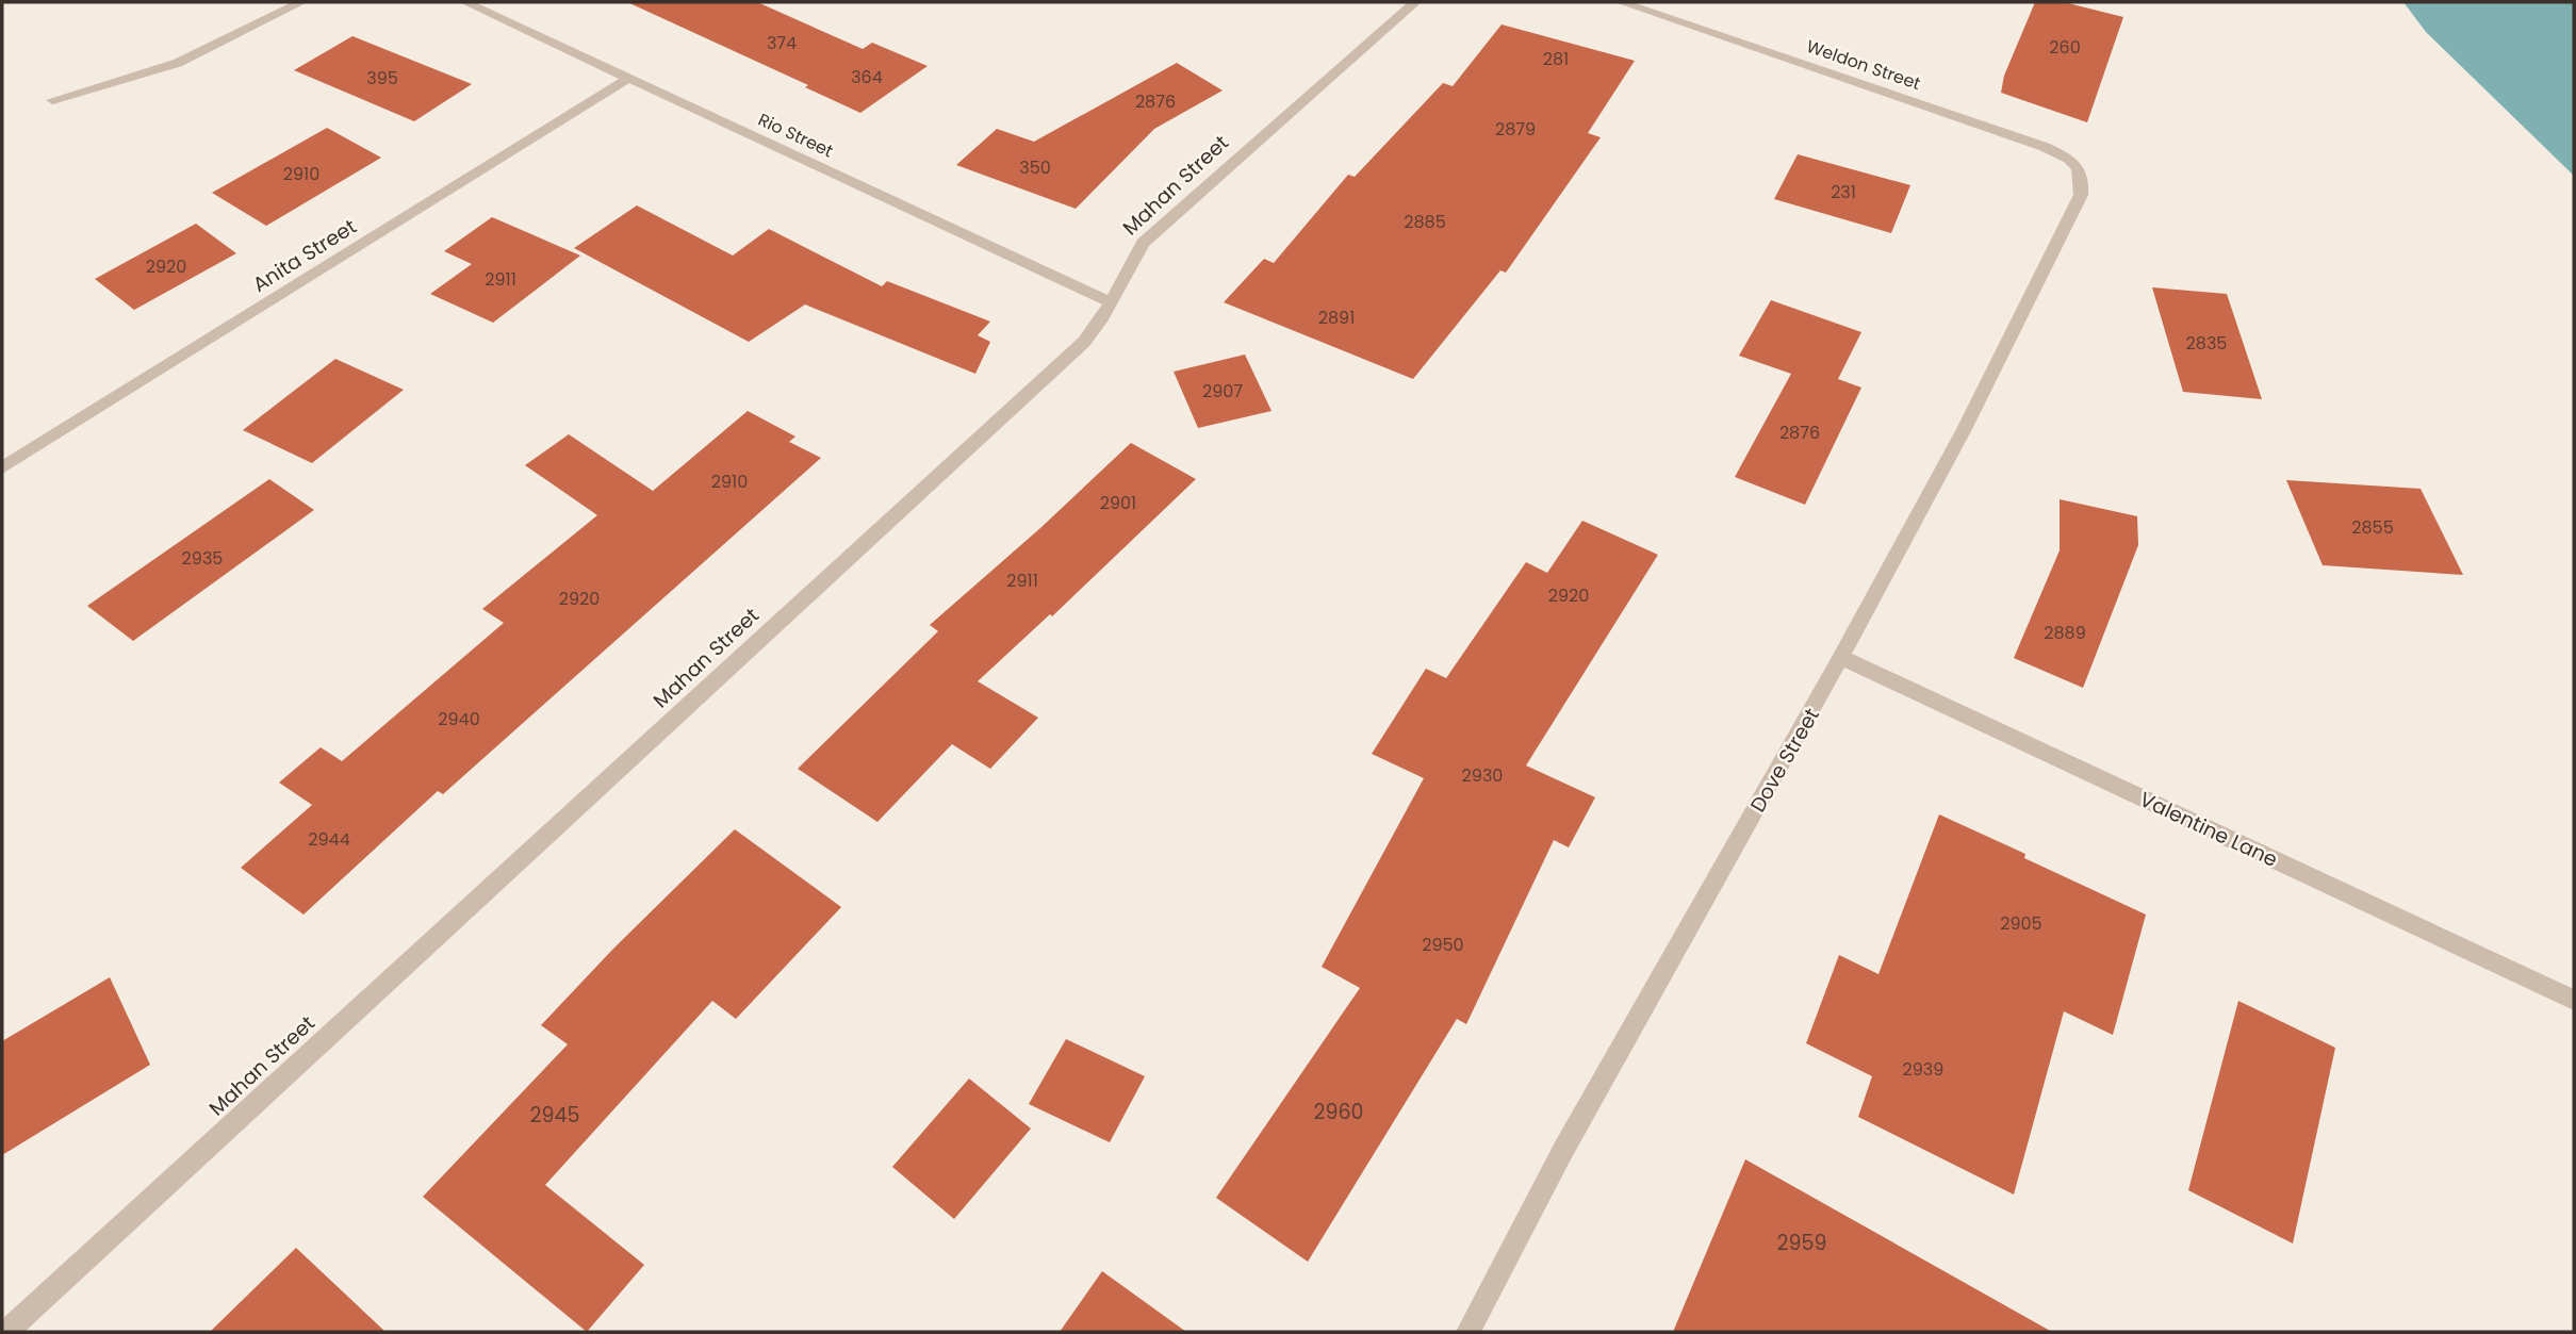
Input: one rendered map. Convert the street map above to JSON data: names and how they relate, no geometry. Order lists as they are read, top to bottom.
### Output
{
  "streets": {
    "street": [
      "Weldon Street",
      "Rio Street",
      "Mahan Street",
      "Anita Street",
      "Dove Street",
      "Valentine Lane"
    ]
  },
  "crossings": [
    ["Weldon Street", "Dove Street"],
    ["Rio Street", "Mahan Street"],
    ["Rio Street", "Anita Street"],
    ["Dove Street", "Valentine Lane"]
  ],
  "house_numbers": [
    "374",
    "260",
    "281",
    "364",
    "395",
    "2876",
    "2879",
    "350",
    "2910",
    "231",
    "2885",
    "2920",
    "2911",
    "2891",
    "2835",
    "2907",
    "2876",
    "2910",
    "2901",
    "2855",
    "2935",
    "2911",
    "2920",
    "2920",
    "2889",
    "2940",
    "2930",
    "2944",
    "2905",
    "2950",
    "2939",
    "2960",
    "2945",
    "2959"
  ]
}
